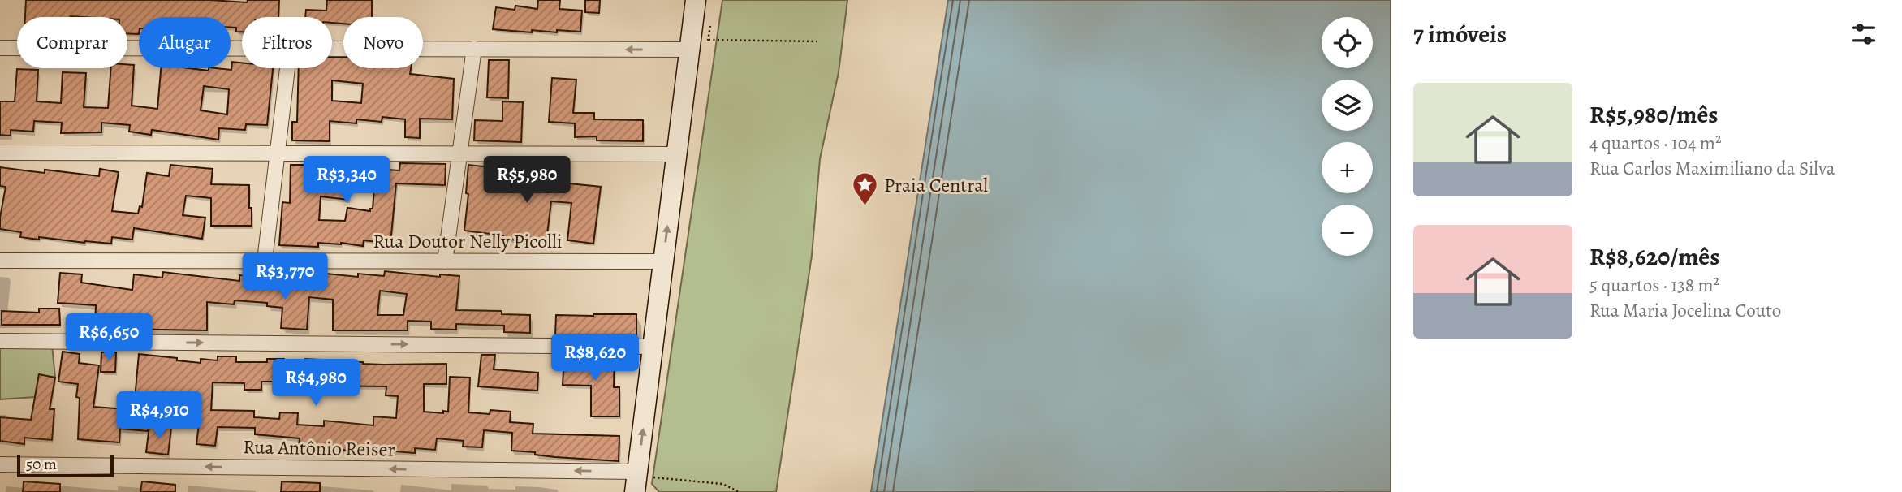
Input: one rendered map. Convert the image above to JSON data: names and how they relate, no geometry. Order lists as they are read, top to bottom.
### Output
{
  "streets": {
    "street": ["Rua Doutor Nelly Picolli", "Rua Antônio Reiser"]
  },
  "places": {
    "place": ["Praia Central"]
  },
  "scale_bar": "50 m",
  "page": {
    "heading": "7 imóveis",
    "map_buttons": ["+", "−"],
    "chip": [
      "Comprar",
      "Alugar",
      "Filtros",
      "Novo"
    ],
    "list": [
      {
        "name": "R$5,980/mês",
        "note": "4 quartos · 104 m² · Rua Carlos Maximiliano da Silva"
      },
      {
        "name": "R$8,620/mês",
        "note": "5 quartos · 138 m² · Rua Maria Jocelina Couto"
      }
    ],
    "price": [
      "R$3,340",
      "R$5,980",
      "R$3,770",
      "R$6,650",
      "R$8,620",
      "R$4,980",
      "R$4,910"
    ],
    "scale": "50 m"
  }
}
